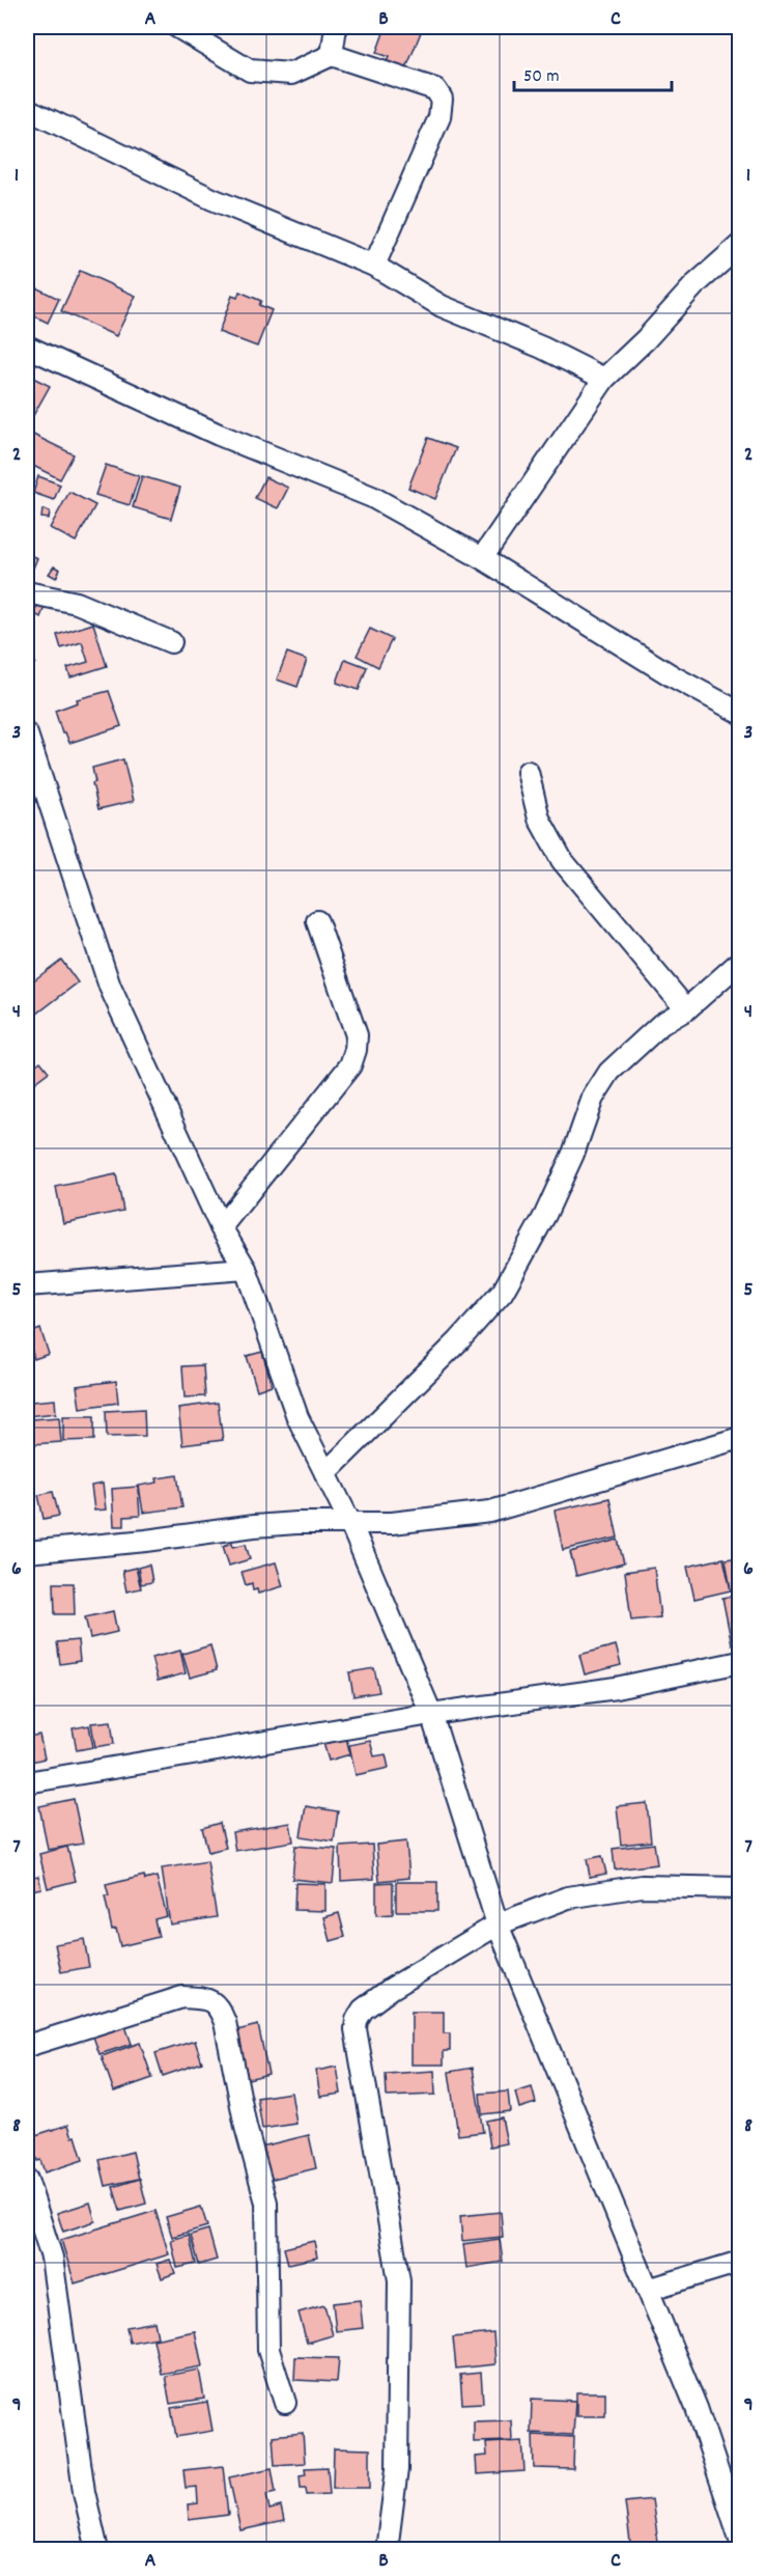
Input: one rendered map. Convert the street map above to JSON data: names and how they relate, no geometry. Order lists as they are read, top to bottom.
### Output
{
  "scale_bar": "50 m",
  "grid": {
    "columns": ["A", "B", "C"],
    "rows": [
      "1",
      "2",
      "3",
      "4",
      "5",
      "6",
      "7",
      "8",
      "9"
    ]
  }
}
